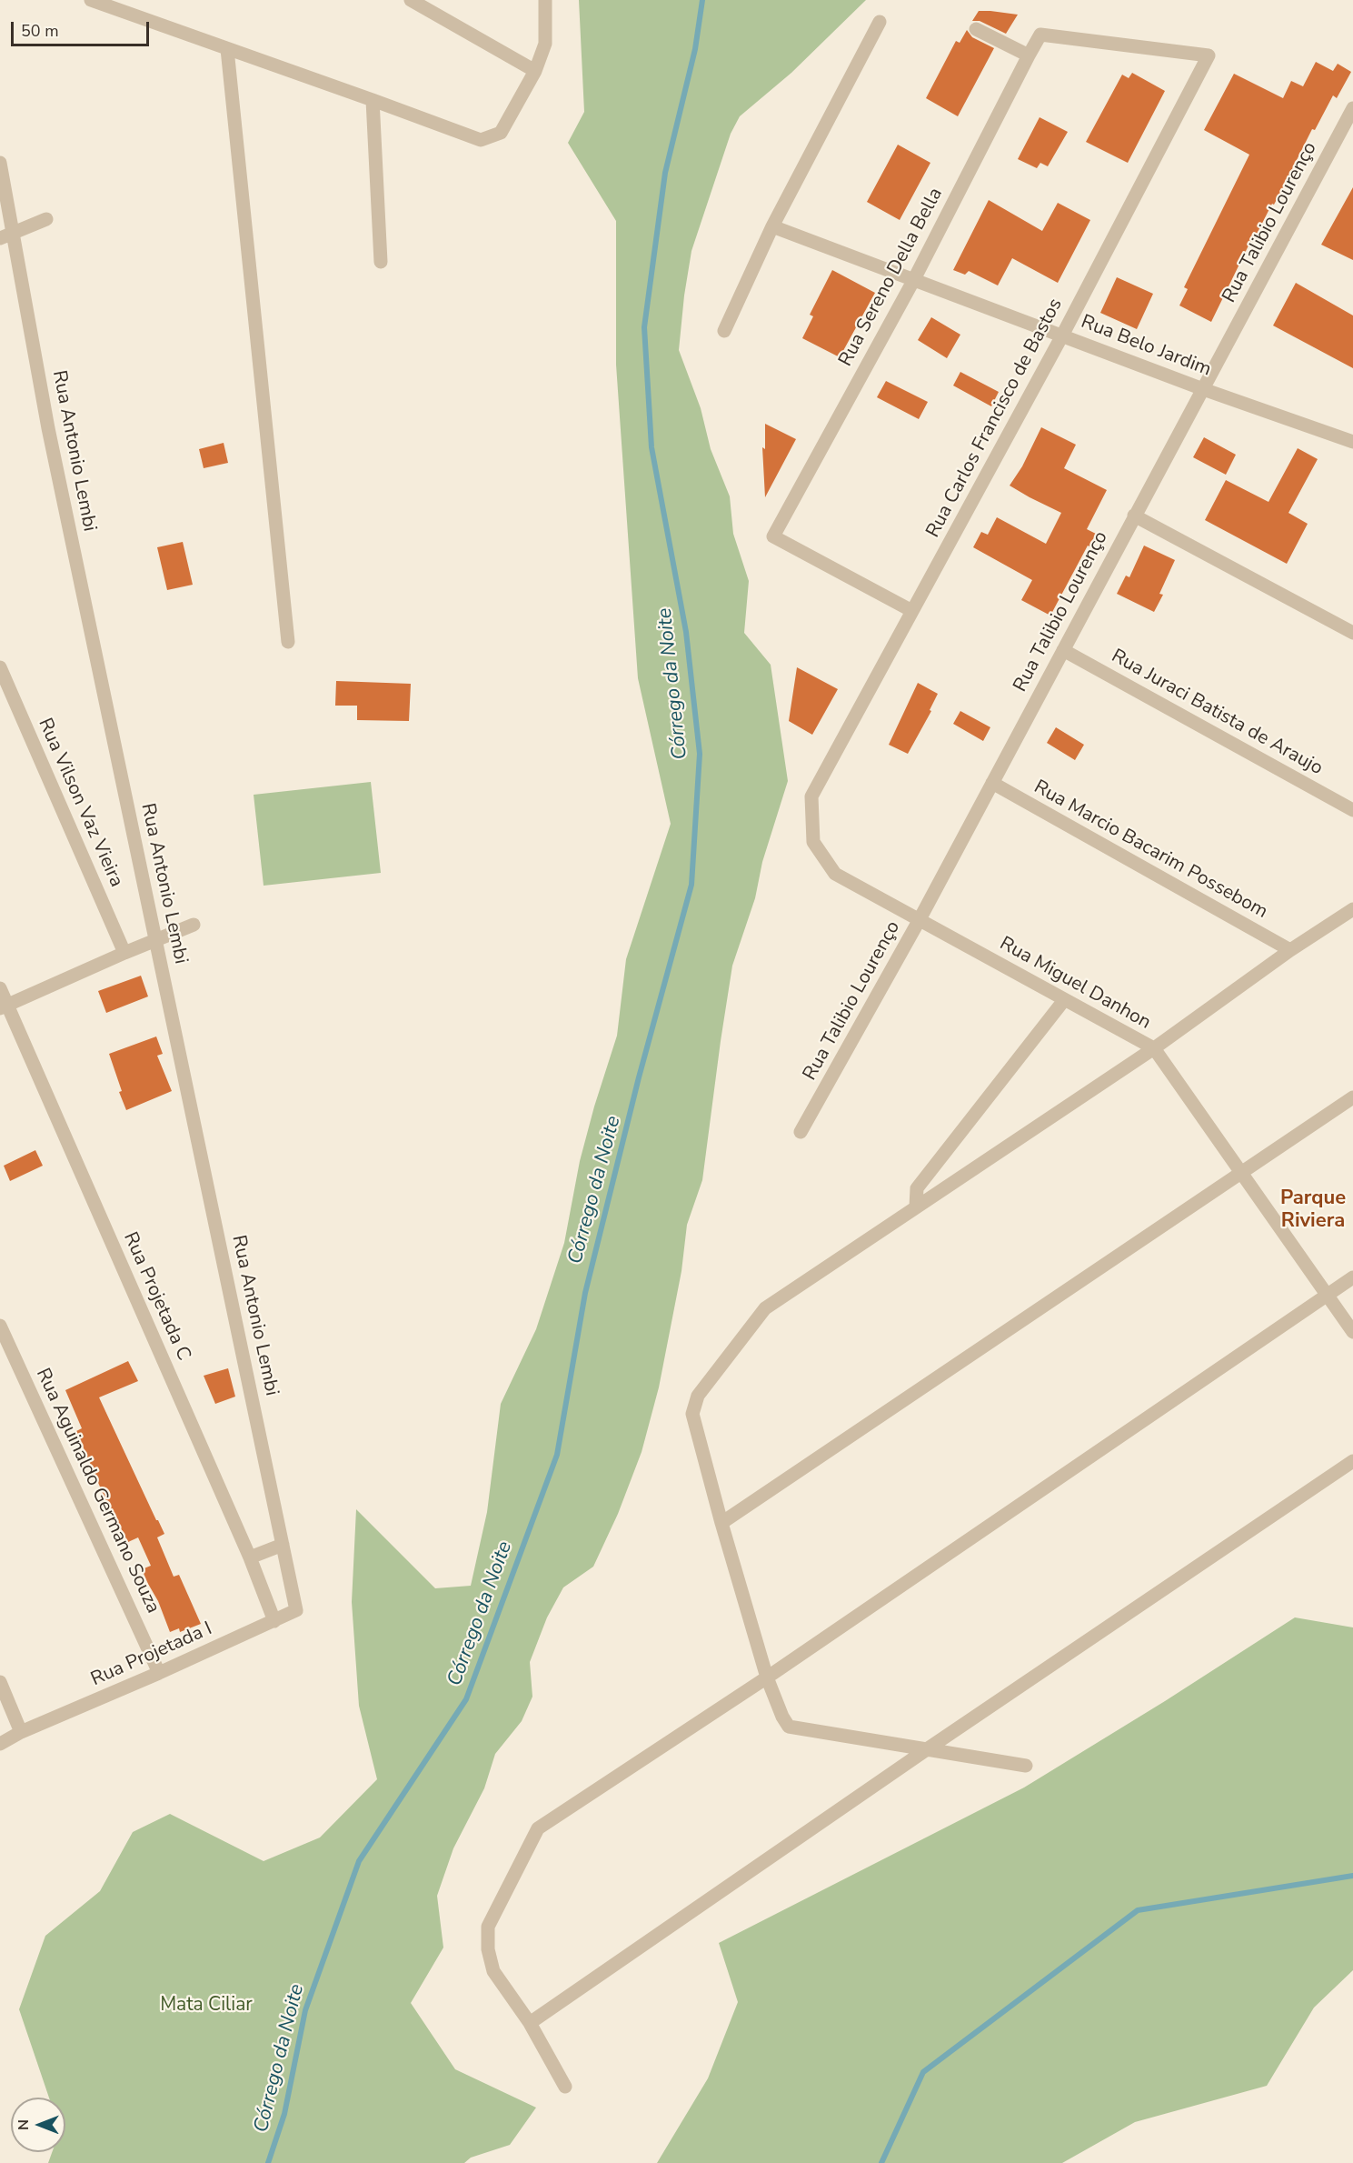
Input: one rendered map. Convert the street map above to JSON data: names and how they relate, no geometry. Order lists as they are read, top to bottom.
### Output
{
  "streets": {
    "street": [
      "Rua Talibio Lourenço",
      "Rua Sereno Della Bella",
      "Rua Belo Jardim",
      "Rua Carlos Francisco de Bastos",
      "Rua Antonio Lembi",
      "Rua Juraci Batista de Araujo",
      "Rua Vilson Vaz Vieira",
      "Rua Marcio Bacarim Possebom",
      "Rua Miguel Danhon",
      "Rua Projetada C",
      "Rua Aguinaldo Germano Souza",
      "Rua Projetada I"
    ]
  },
  "crossings": [
    ["Rua Talibio Lourenço", "Rua Belo Jardim"],
    ["Rua Talibio Lourenço", "Rua Juraci Batista de Araujo"],
    ["Rua Talibio Lourenço", "Rua Marcio Bacarim Possebom"],
    ["Rua Talibio Lourenço", "Rua Miguel Danhon"],
    ["Rua Sereno Della Bella", "Rua Belo Jardim"],
    ["Rua Sereno Della Bella", "Rua Carlos Francisco de Bastos"],
    ["Rua Belo Jardim", "Rua Carlos Francisco de Bastos"],
    ["Rua Carlos Francisco de Bastos", "Rua Miguel Danhon"],
    ["Rua Antonio Lembi", "Rua Projetada I"],
    ["Rua Projetada C", "Rua Projetada I"],
    ["Rua Aguinaldo Germano Souza", "Rua Projetada I"]
  ],
  "districts": ["Parque Riviera"],
  "water": ["Córrego da Noite"],
  "parks": ["Mata Ciliar"],
  "scale_bar": "50 m",
  "north": "left"
}
